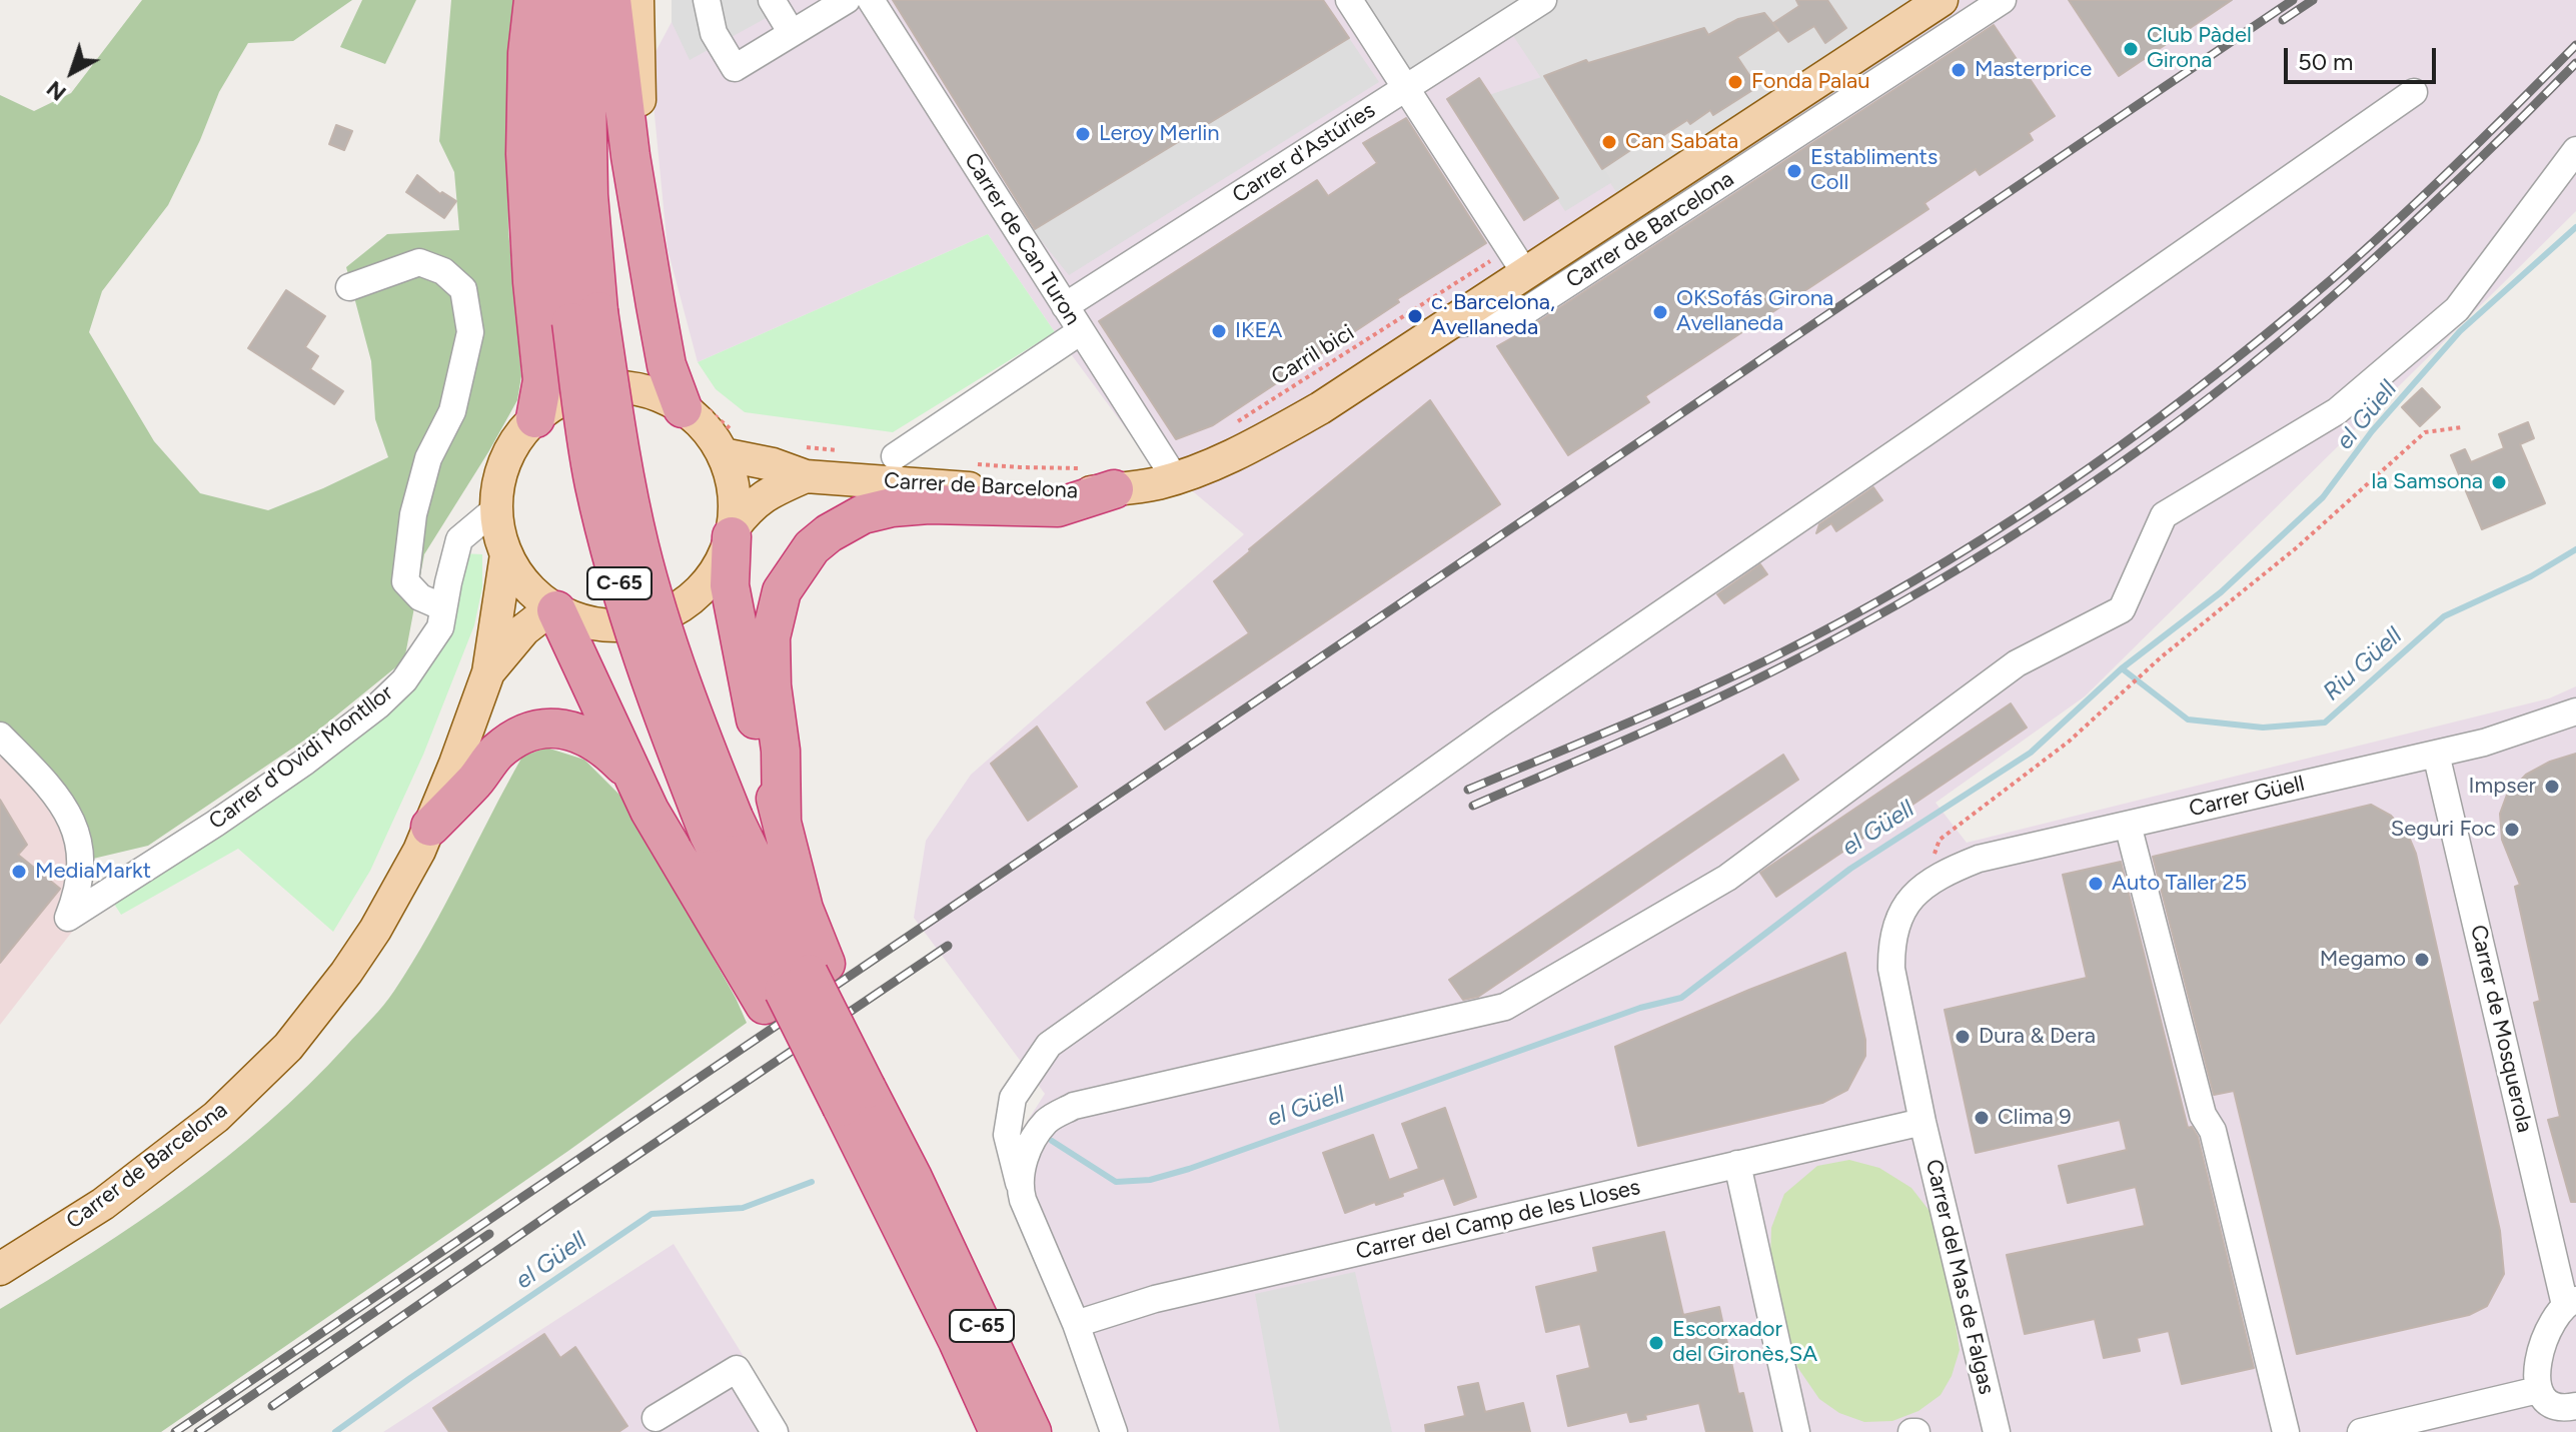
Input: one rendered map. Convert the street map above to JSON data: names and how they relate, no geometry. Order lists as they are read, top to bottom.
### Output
{
  "streets": {
    "highway": ["C-65"],
    "main road": ["Carrer de Barcelona"],
    "street": [
      "Carrer d'Astúries",
      "Carrer de Can Turon",
      "Carrer d'Ovidi Montllor",
      "Carrer Güell",
      "Carrer de Mosquerola",
      "Carrer del Camp de les Lloses",
      "Carrer del Mas de Falgas"
    ],
    "path": ["Carril bici"]
  },
  "crossings": [
    ["Carrer d'Astúries", "Carrer de Can Turon"],
    ["Carrer de Barcelona", "Carrer de Can Turon"],
    ["Carrer de Barcelona", "Carril bici"],
    ["Carrer de Barcelona", "Carrer d'Ovidi Montllor"],
    ["Carrer Güell", "Carrer de Mosquerola"],
    ["Carrer Güell", "Carrer del Mas de Falgas"],
    ["Carrer del Camp de les Lloses", "Carrer del Mas de Falgas"]
  ],
  "water": ["el Güell", "Riu Güell"],
  "places": [
    "Club Pàdel Girona",
    "Masterprice",
    "Fonda Palau",
    "Leroy Merlin",
    "Can Sabata",
    "Establiments Coll",
    "OKSofás Girona Avellaneda",
    "c. Barcelona, Avellaneda",
    "IKEA",
    "la Samsona",
    "Impser",
    "Seguri Foc",
    "MediaMarkt",
    "Auto Taller 25",
    "Megamo",
    "Dura & Dera",
    "Clima 9",
    "Escorxador del Gironès,SA"
  ],
  "scale_bar": "50 m",
  "north": "bottom left"
}
